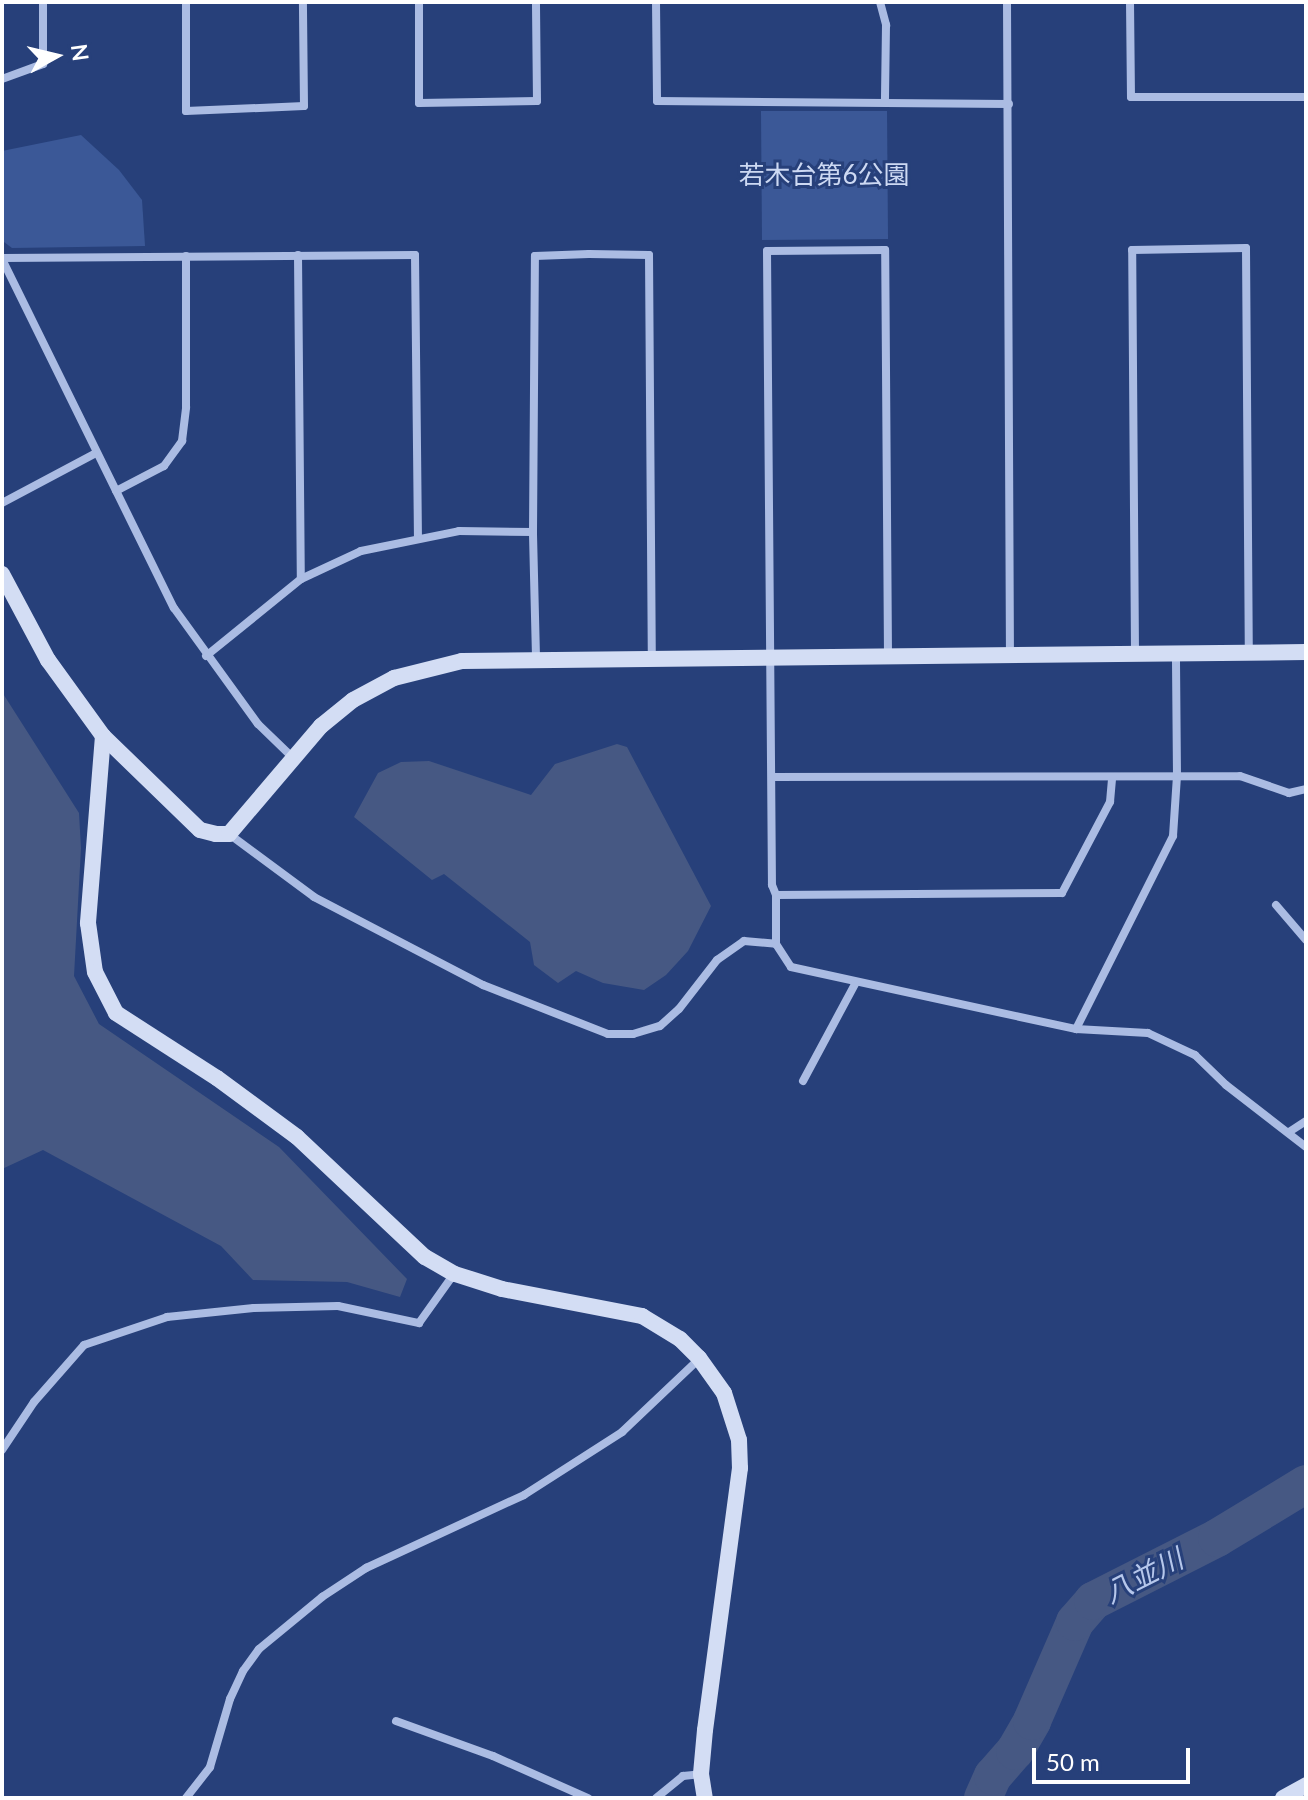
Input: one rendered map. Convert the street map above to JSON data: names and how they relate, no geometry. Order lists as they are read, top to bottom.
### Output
{
  "water": ["八並川"],
  "parks": ["若木台第6公園"],
  "scale_bar": "50 m",
  "north": "right"
}
